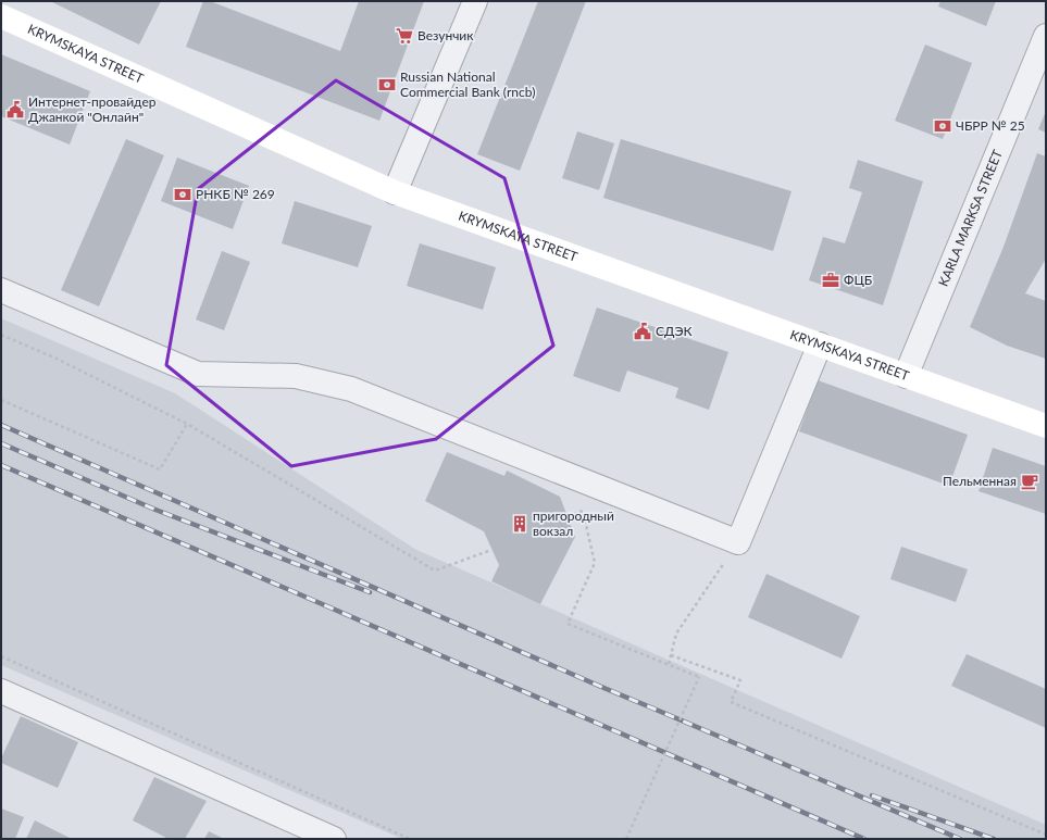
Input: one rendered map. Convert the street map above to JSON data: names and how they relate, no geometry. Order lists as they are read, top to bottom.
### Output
{
  "streets": {
    "main road": ["KRYMSKAYA STREET"],
    "street": ["KARLA MARKSA STREET"]
  },
  "crossings": [
    ["KRYMSKAYA STREET", "KARLA MARKSA STREET"]
  ],
  "places": {
    "supermarket": ["Везунчик"],
    "bank": ["Russian National Commercial Bank (rncb)", "ЧБРР № 25", "РНКБ № 269"],
    "public building": ["Интернет-провайдер Джанкой \"Онлайн\"", "СДЭК"],
    "office": ["ФЦБ"],
    "cafe": ["Пельменная"],
    "building": ["пригородный вокзал"]
  }
}
